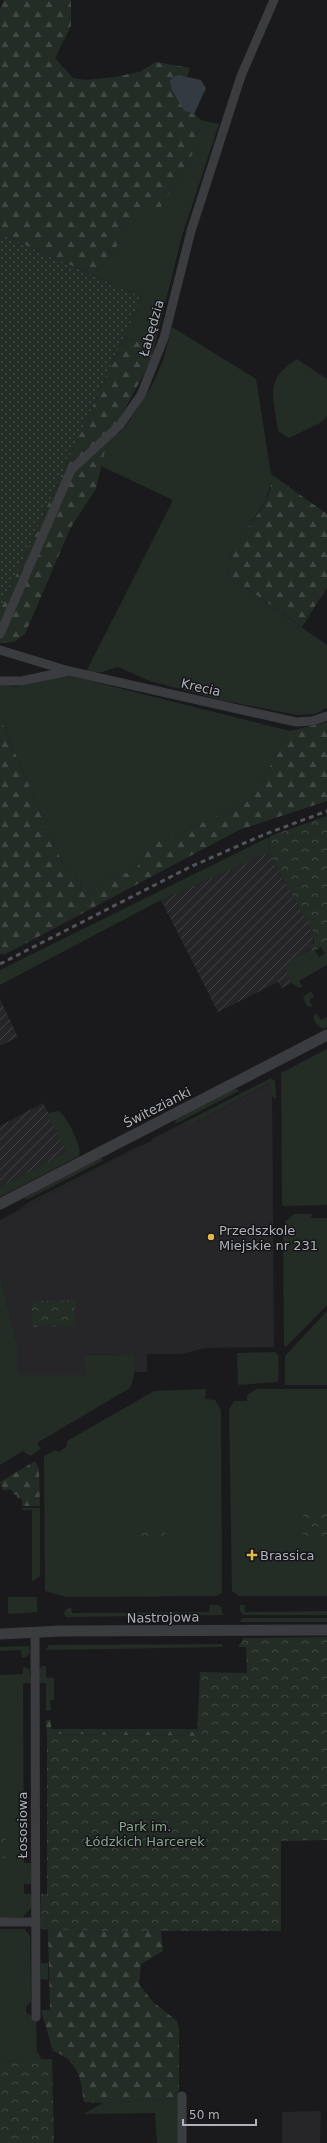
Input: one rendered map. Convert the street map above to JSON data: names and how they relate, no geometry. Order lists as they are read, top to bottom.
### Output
{
  "streets": {
    "street": [
      "Łabędzia",
      "Krecia",
      "Świtezianki",
      "Nastrojowa",
      "Łososiowa"
    ]
  },
  "crossings": [
    ["Nastrojowa", "Łososiowa"]
  ],
  "parks": ["Park im. Łódzkich Harcerek"],
  "places": {
    "other": ["Przedszkole Miejskie nr 231"],
    "health": ["Brassica"]
  },
  "scale_bar": "50 m"
}
